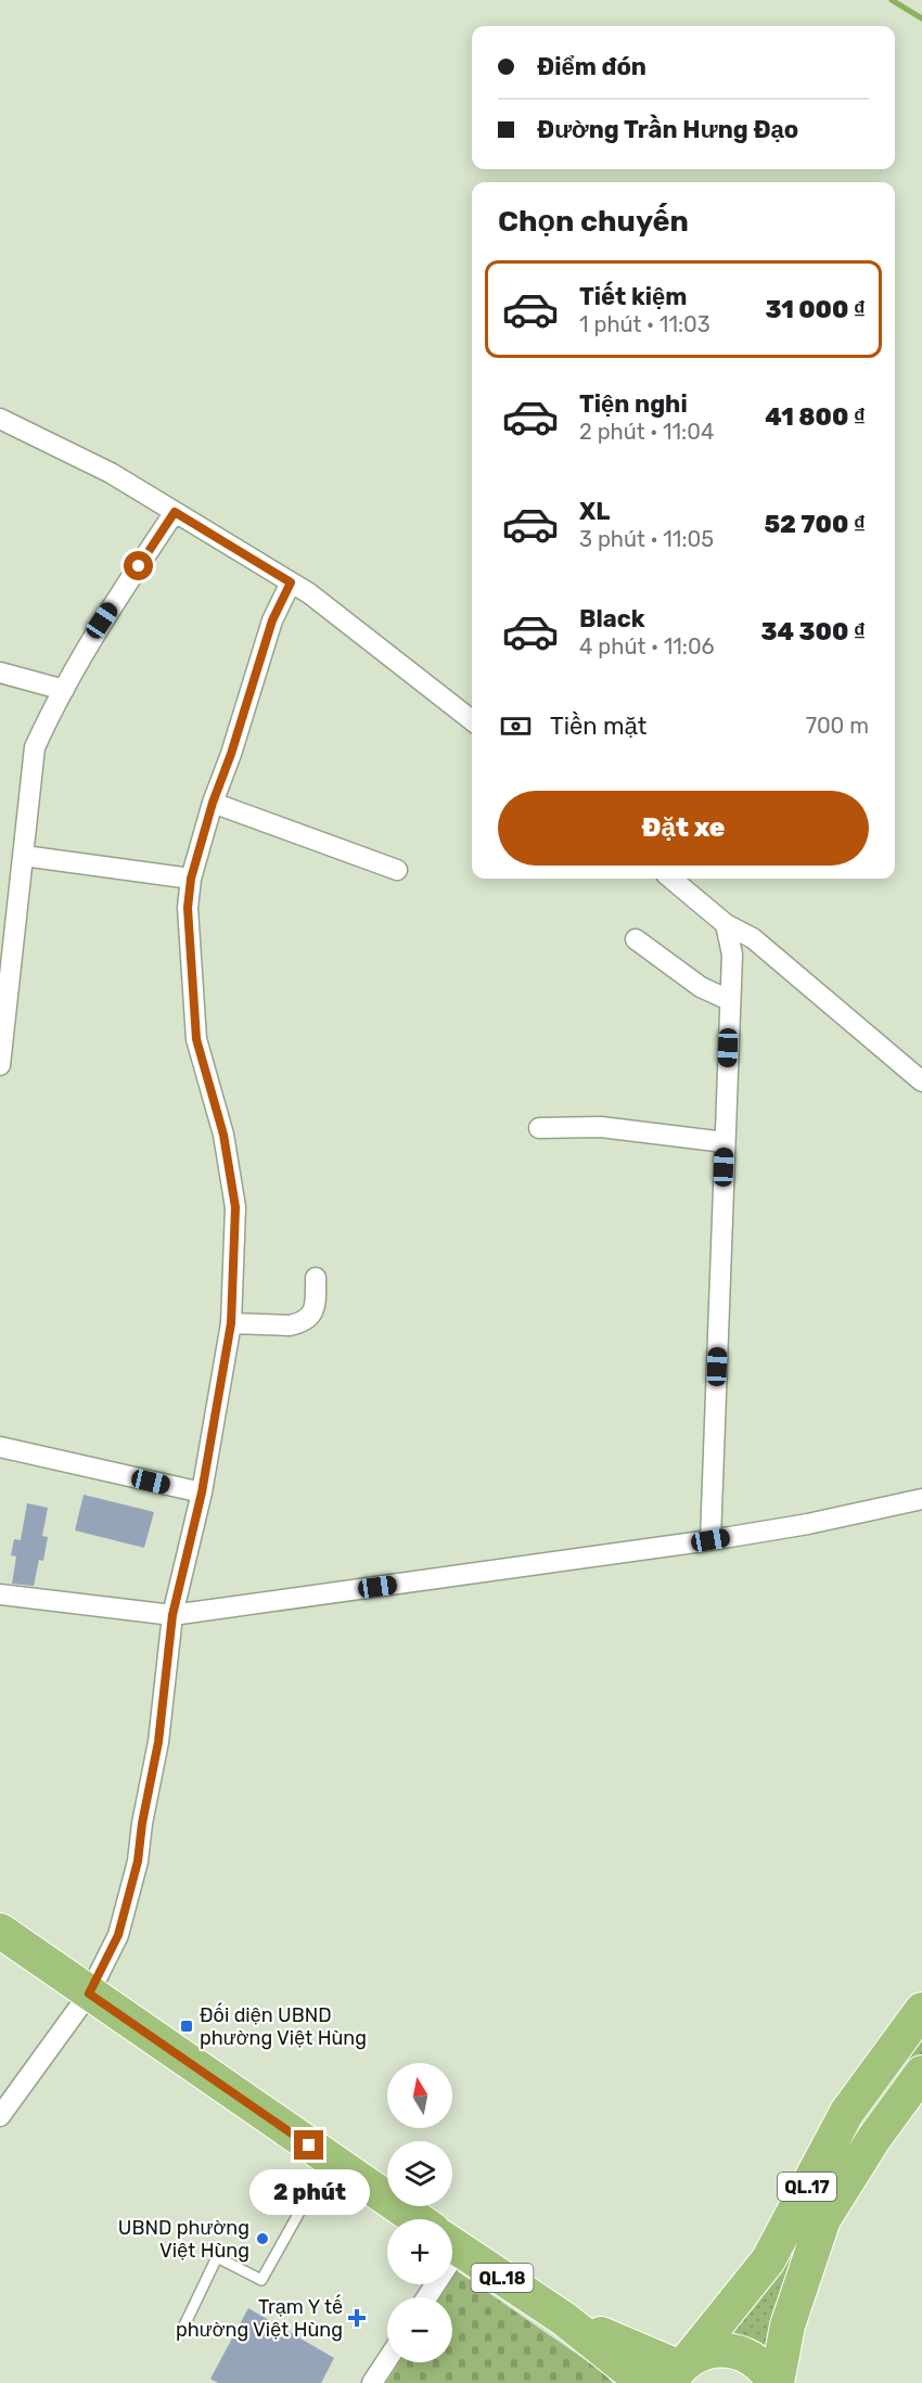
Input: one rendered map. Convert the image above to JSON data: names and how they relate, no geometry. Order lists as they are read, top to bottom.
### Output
{
  "streets": {
    "highway": ["QL.17", "QL.18"]
  },
  "crossings": [
    ["QL.17", "QL.18"]
  ],
  "places": {
    "transit": ["Đối diện UBND phường Việt Hùng"],
    "other": ["UBND phường Việt Hùng"],
    "health": ["Trạm Y tế phường Việt Hùng"]
  },
  "north": "top",
  "page": {
    "banner": ["Điểm đón", "Đường Trần Hưng Đạo"],
    "heading": "Chọn chuyến",
    "list": [
      {
        "name": "Tiết kiệm",
        "note": "1 phút · 11:03",
        "value": "31 000 ₫"
      },
      {
        "name": "Tiện nghi",
        "note": "2 phút · 11:04",
        "value": "41 800 ₫"
      },
      {
        "name": "XL",
        "note": "3 phút · 11:05",
        "value": "52 700 ₫"
      },
      {
        "name": "Black",
        "note": "4 phút · 11:06",
        "value": "34 300 ₫"
      }
    ],
    "pay": ["Tiền mặt", "700 m"],
    "buttons": "Đặt xe",
    "map_buttons": ["+", "−"],
    "bubble": "2 phút"
  }
}
